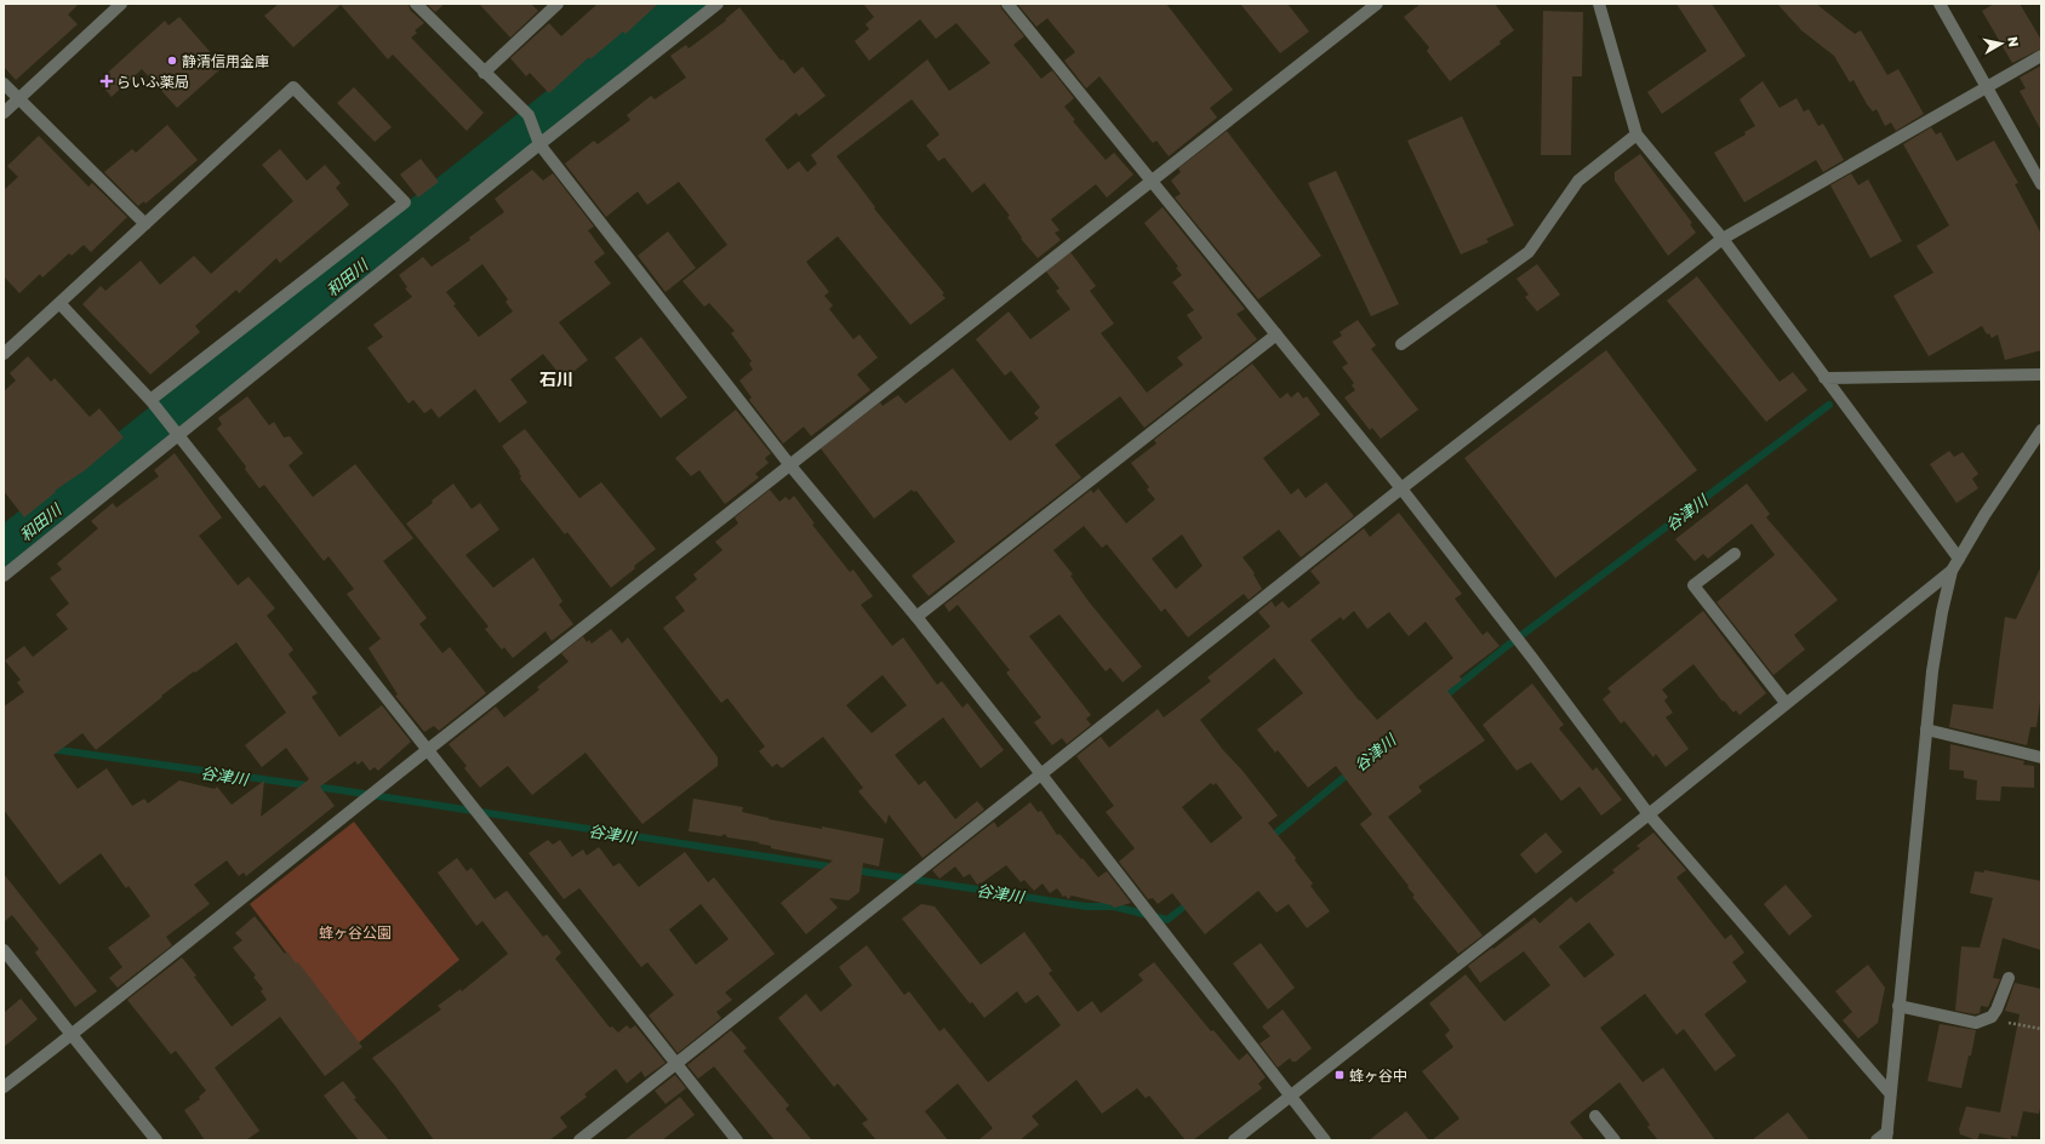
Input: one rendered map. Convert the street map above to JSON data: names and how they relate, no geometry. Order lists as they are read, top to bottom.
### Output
{
  "districts": ["石川"],
  "water": ["和田川", "谷津川"],
  "parks": ["蜂ヶ谷公園"],
  "places": {
    "other": ["静清信用金庫"],
    "health": ["らいふ薬局"],
    "transit": ["蜂ヶ谷中"]
  },
  "north": "right"
}
